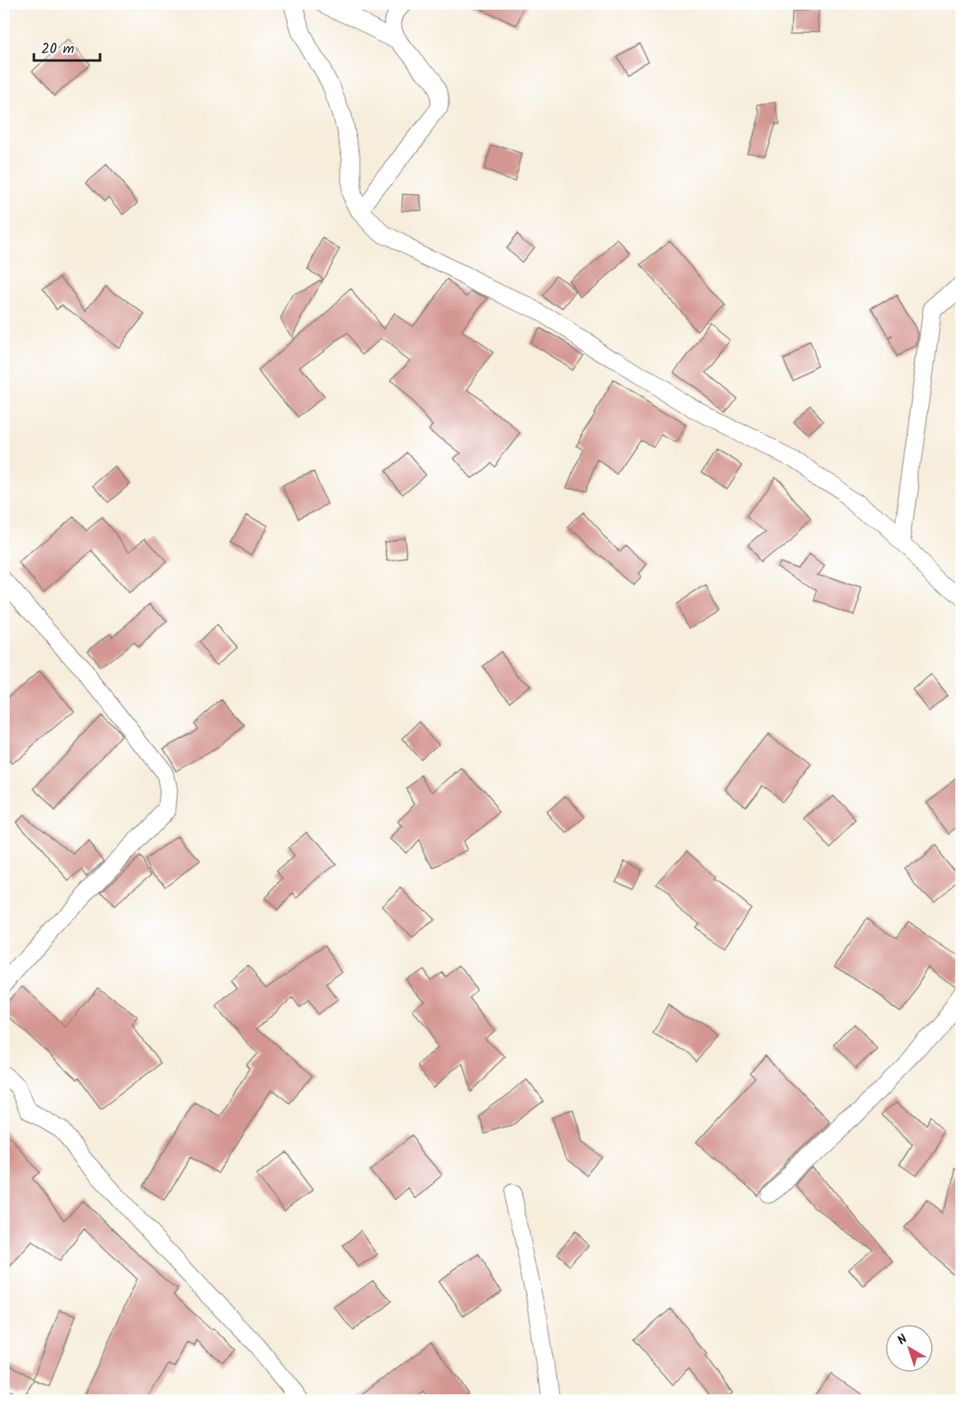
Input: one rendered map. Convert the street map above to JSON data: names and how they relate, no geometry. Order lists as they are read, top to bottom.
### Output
{
  "scale_bar": "20 m",
  "north": "top left"
}
